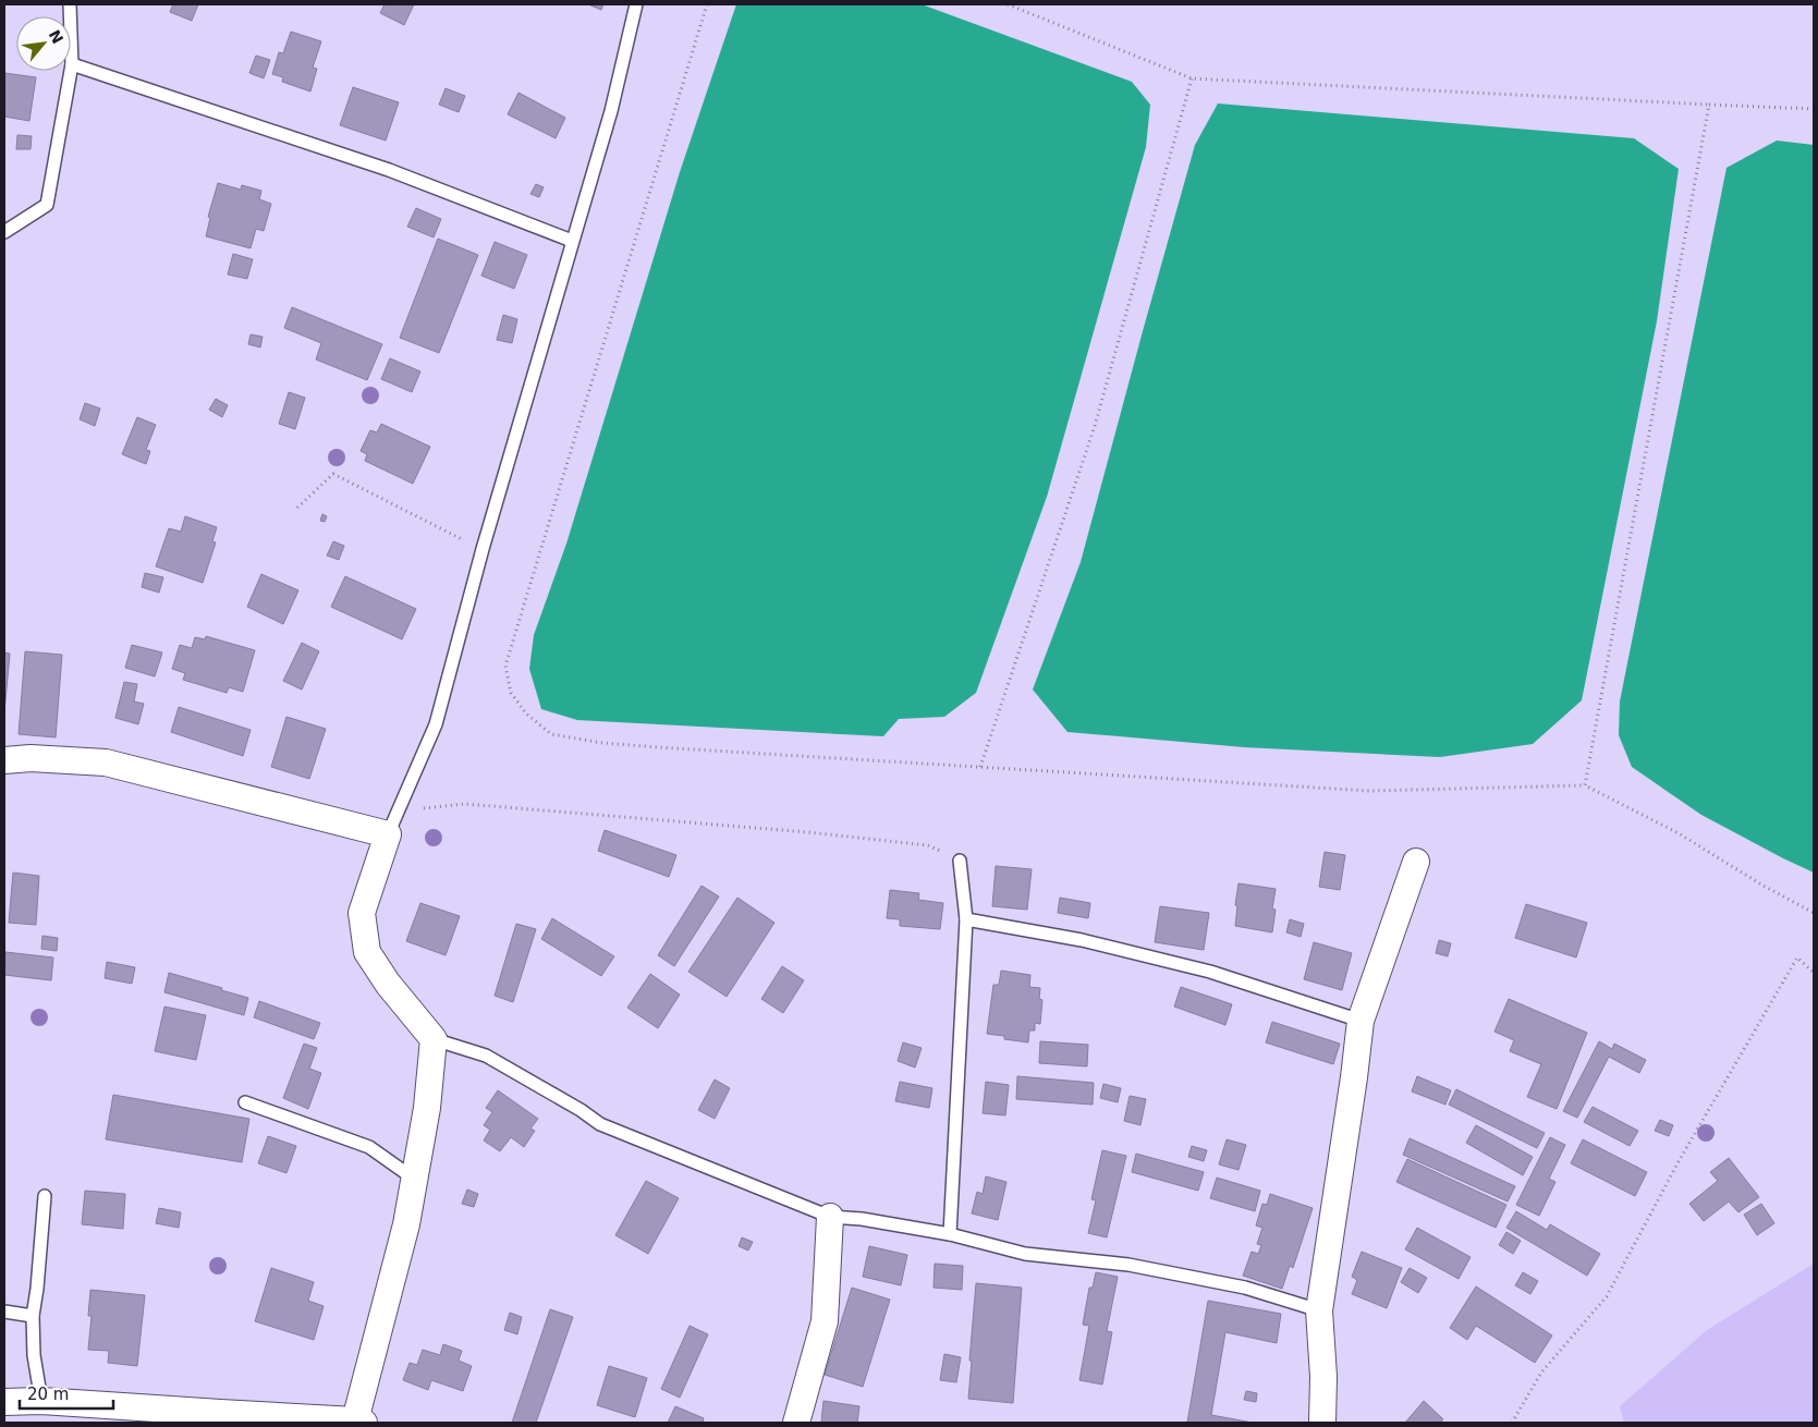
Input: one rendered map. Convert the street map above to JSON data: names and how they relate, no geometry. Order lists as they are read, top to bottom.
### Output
{
  "scale_bar": "20 m",
  "north": "top right"
}
